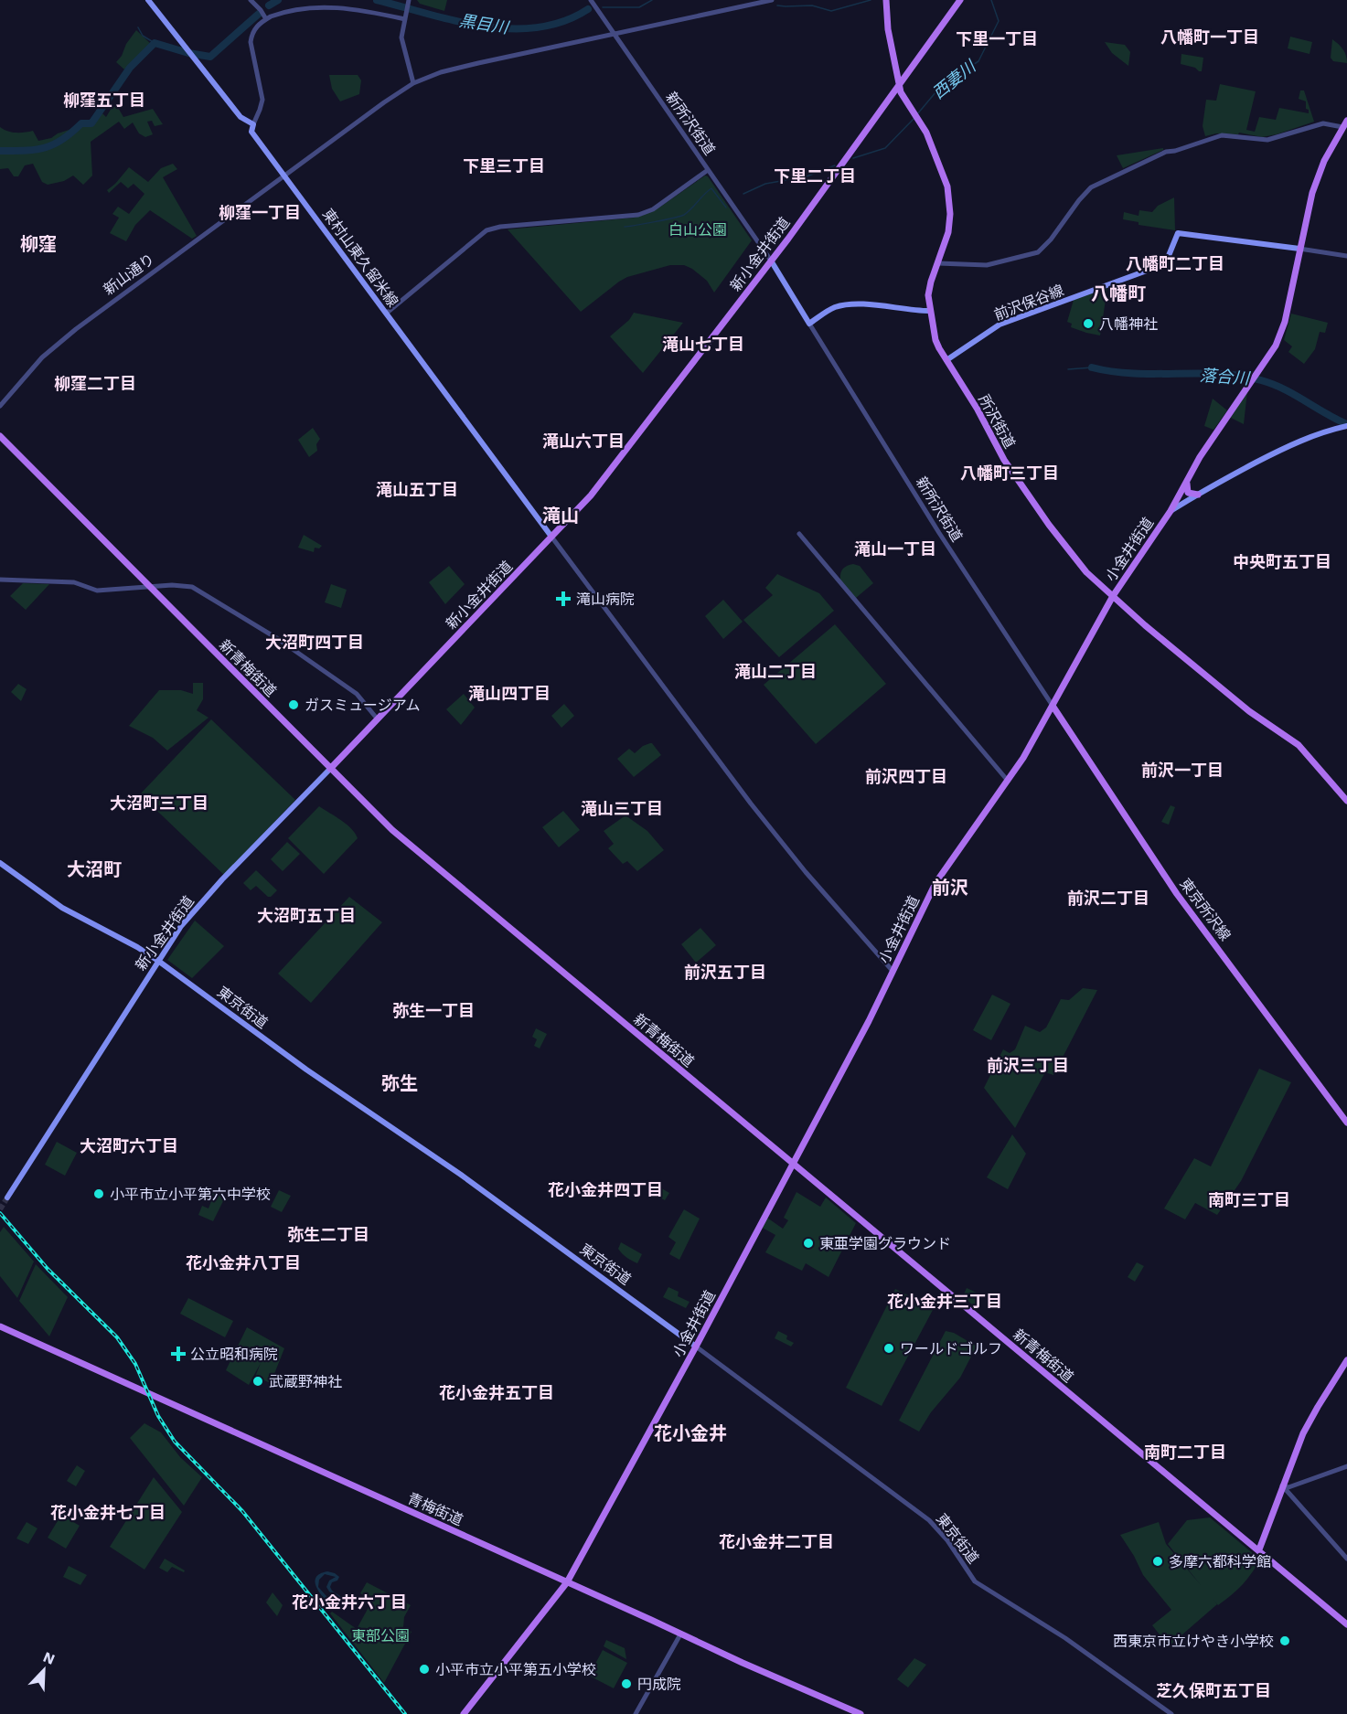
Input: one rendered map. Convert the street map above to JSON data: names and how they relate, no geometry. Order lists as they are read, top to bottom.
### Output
{
  "streets": {
    "main road": [
      "新小金井街道",
      "東村山東久留米線",
      "前沢保谷線",
      "所沢街道",
      "小金井街道",
      "新青梅街道",
      "東京所沢線",
      "東京街道",
      "青梅街道"
    ],
    "street": ["新所沢街道", "新山通り"]
  },
  "crossings": [
    ["新所沢街道", "新小金井街道"],
    ["新所沢街道", "新山通り"],
    ["新所沢街道", "小金井街道"],
    ["新所沢街道", "東京所沢線"],
    ["新小金井街道", "東村山東久留米線"],
    ["新小金井街道", "所沢街道"],
    ["新小金井街道", "新青梅街道"],
    ["新小金井街道", "東京街道"],
    ["東村山東久留米線", "新山通り"],
    ["前沢保谷線", "所沢街道"],
    ["前沢保谷線", "小金井街道"],
    ["所沢街道", "小金井街道"],
    ["小金井街道", "新青梅街道"],
    ["小金井街道", "東京所沢線"],
    ["小金井街道", "東京街道"],
    ["小金井街道", "青梅街道"]
  ],
  "districts": [
    "八幡町一丁目",
    "下里一丁目",
    "柳窪五丁目",
    "下里三丁目",
    "下里二丁目",
    "柳窪一丁目",
    "柳窪",
    "八幡町二丁目",
    "八幡町",
    "滝山七丁目",
    "柳窪二丁目",
    "滝山六丁目",
    "八幡町三丁目",
    "滝山五丁目",
    "滝山",
    "滝山一丁目",
    "中央町五丁目",
    "大沼町四丁目",
    "滝山二丁目",
    "滝山四丁目",
    "前沢一丁目",
    "前沢四丁目",
    "大沼町三丁目",
    "滝山三丁目",
    "大沼町",
    "前沢",
    "前沢二丁目",
    "大沼町五丁目",
    "前沢五丁目",
    "弥生一丁目",
    "前沢三丁目",
    "弥生",
    "大沼町六丁目",
    "花小金井四丁目",
    "南町三丁目",
    "弥生二丁目",
    "花小金井八丁目",
    "花小金井三丁目",
    "花小金井五丁目",
    "花小金井",
    "南町二丁目",
    "花小金井七丁目",
    "花小金井二丁目",
    "花小金井六丁目",
    "芝久保町五丁目"
  ],
  "water": ["黒目川", "西妻川", "落合川"],
  "parks": ["白山公園", "東部公園"],
  "places": {
    "other": [
      "八幡神社",
      "ガスミュージアム",
      "小平市立小平第六中学校",
      "東亜学園グラウンド",
      "ワールドゴルフ",
      "武蔵野神社",
      "多摩六都科学館",
      "西東京市立けやき小学校",
      "小平市立小平第五小学校",
      "円成院"
    ],
    "health": ["滝山病院", "公立昭和病院"]
  },
  "north": "top right"
}
